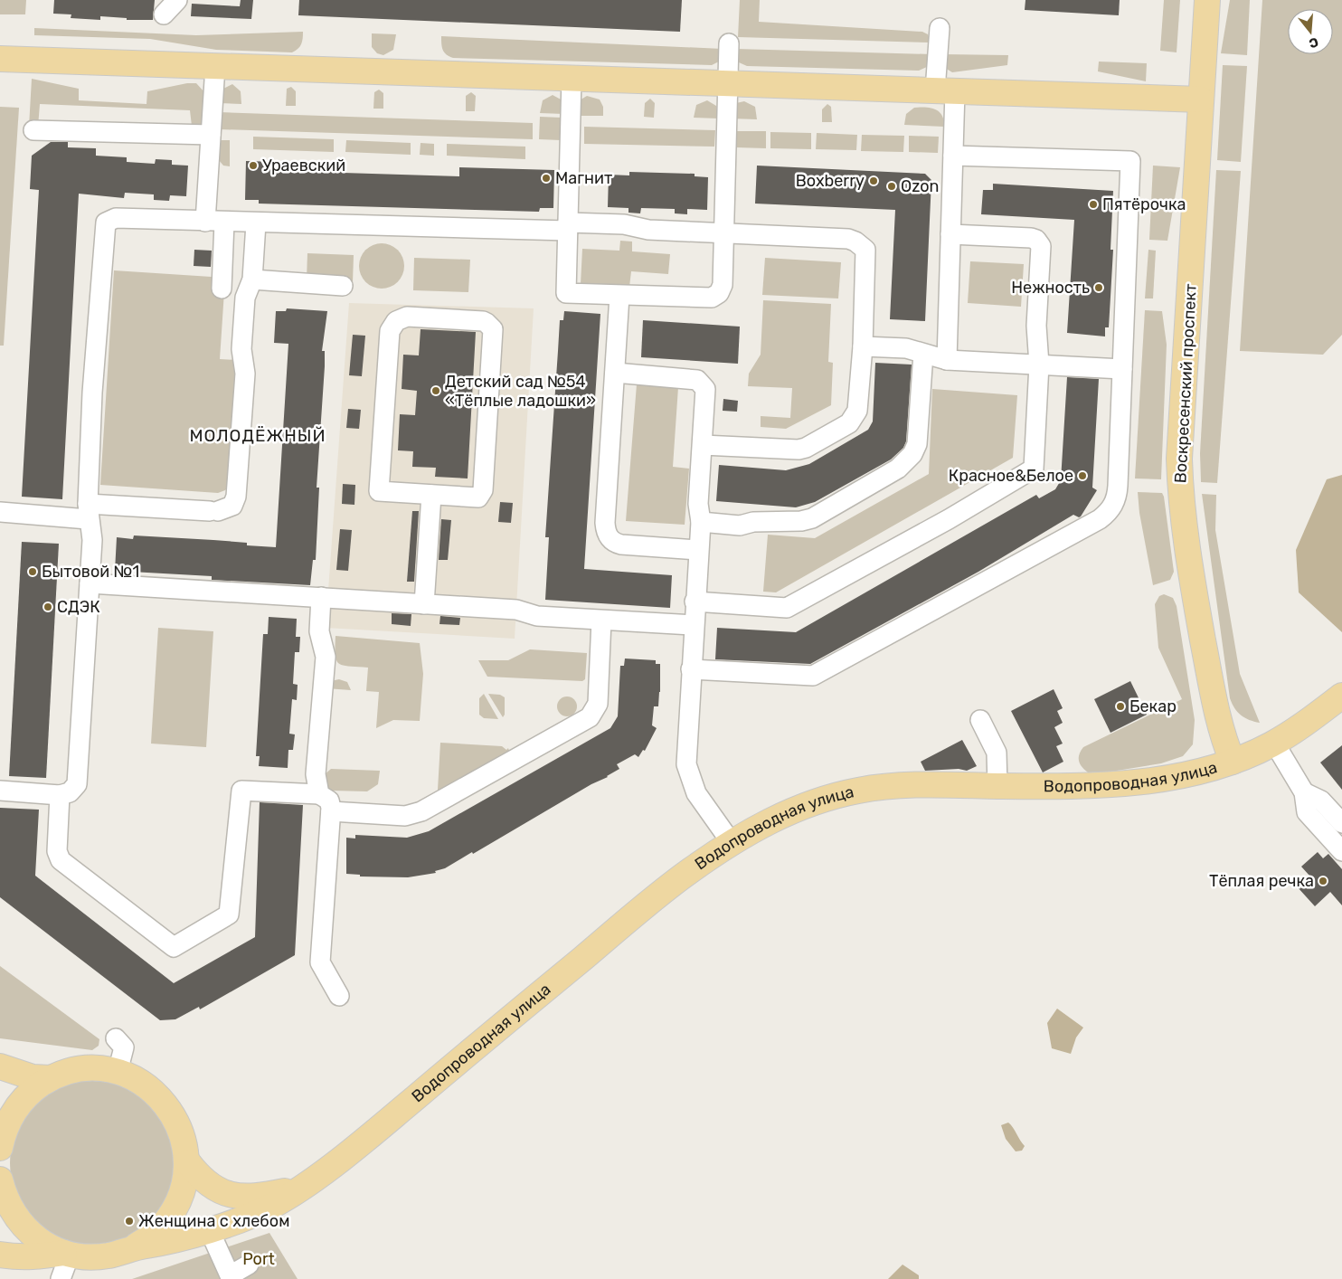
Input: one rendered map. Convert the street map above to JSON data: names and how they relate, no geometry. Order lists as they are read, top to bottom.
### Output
{
  "streets": {
    "main road": ["Воскресенский проспект", "Водопроводная улица"]
  },
  "crossings": [
    ["Воскресенский проспект", "Водопроводная улица"]
  ],
  "districts": ["МОЛОДЁЖНЫЙ"],
  "parks": ["Port"],
  "places": [
    "Ураевский",
    "Магнит",
    "Boxberry",
    "Ozon",
    "Пятёрочка",
    "Нежность",
    "Детский сад №54 «Тёплые ладошки»",
    "Красное&Белое",
    "Бытовой №1",
    "СДЭК",
    "Бекар",
    "Тёплая речка",
    "Женщина с хлебом"
  ],
  "north": "bottom"
}
